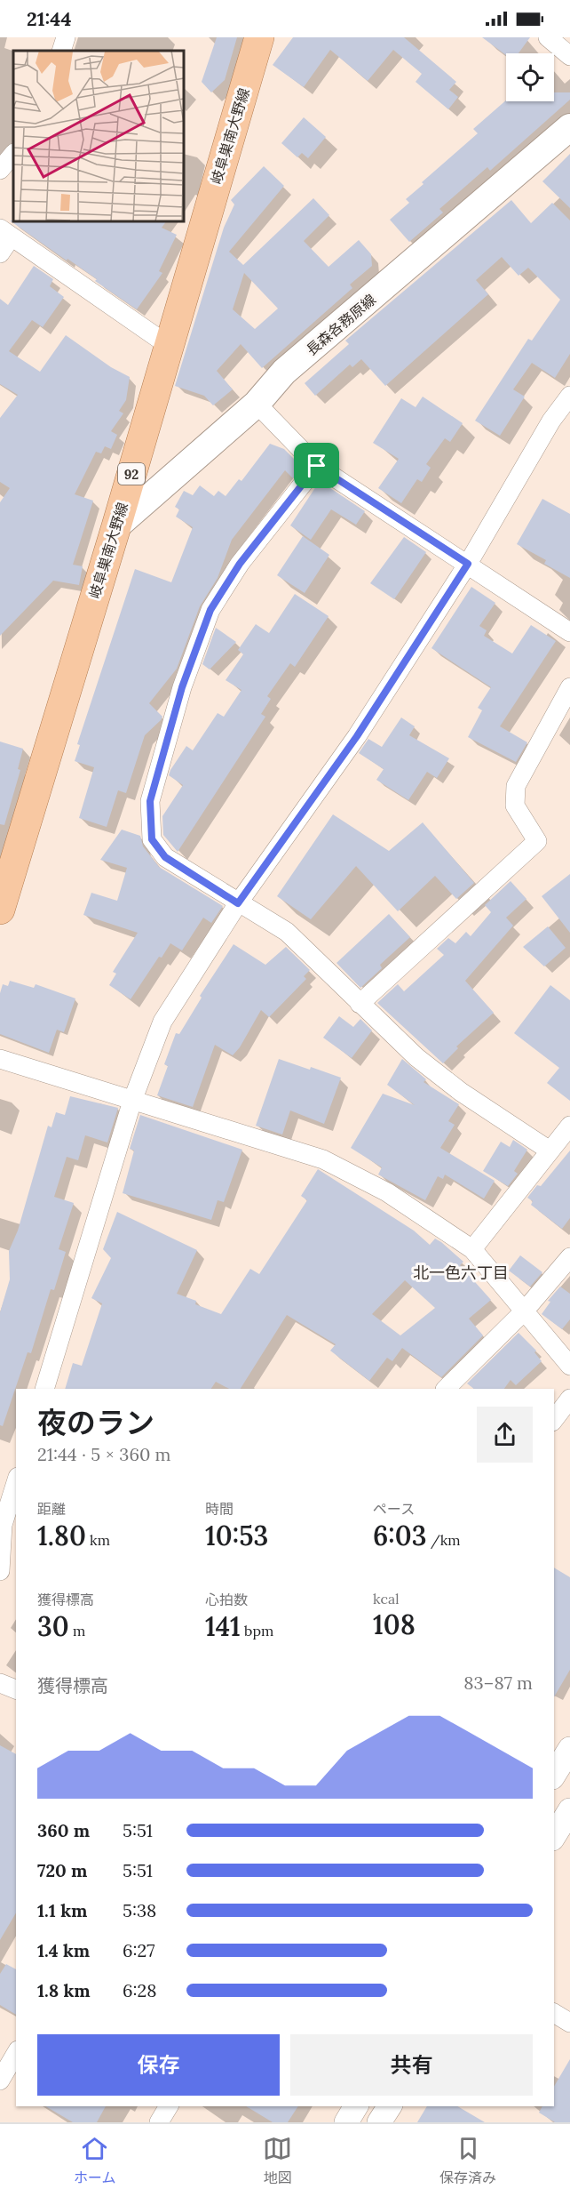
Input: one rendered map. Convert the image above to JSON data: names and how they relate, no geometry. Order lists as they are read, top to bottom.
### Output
{
  "streets": {
    "main road": ["岐阜巣南大野線", "長森各務原線", "92"]
  },
  "crossings": [
    ["岐阜巣南大野線", "長森各務原線"]
  ],
  "districts": ["北一色六丁目"],
  "page": {
    "status": "21:44",
    "heading": ["夜のラン", "21:44 · 5 × 360 m"],
    "stats": [
      ["距離", "1.80 km"],
      ["時間", "10:53"],
      ["ペース", "6:03 /km"],
      ["獲得標高", "30 m"],
      ["心拍数", "141 bpm"],
      ["kcal", "108"]
    ],
    "chart": ["獲得標高", "83–87 m"],
    "list": [
      {
        "name": "360 m",
        "note": "5:51"
      },
      {
        "name": "720 m",
        "note": "5:51"
      },
      {
        "name": "1.1 km",
        "note": "5:38"
      },
      {
        "name": "1.4 km",
        "note": "6:27"
      },
      {
        "name": "1.8 km",
        "note": "6:28"
      }
    ],
    "buttons": ["保存", "共有"],
    "tabs": ["ホーム", "地図", "保存済み"]
  }
}
